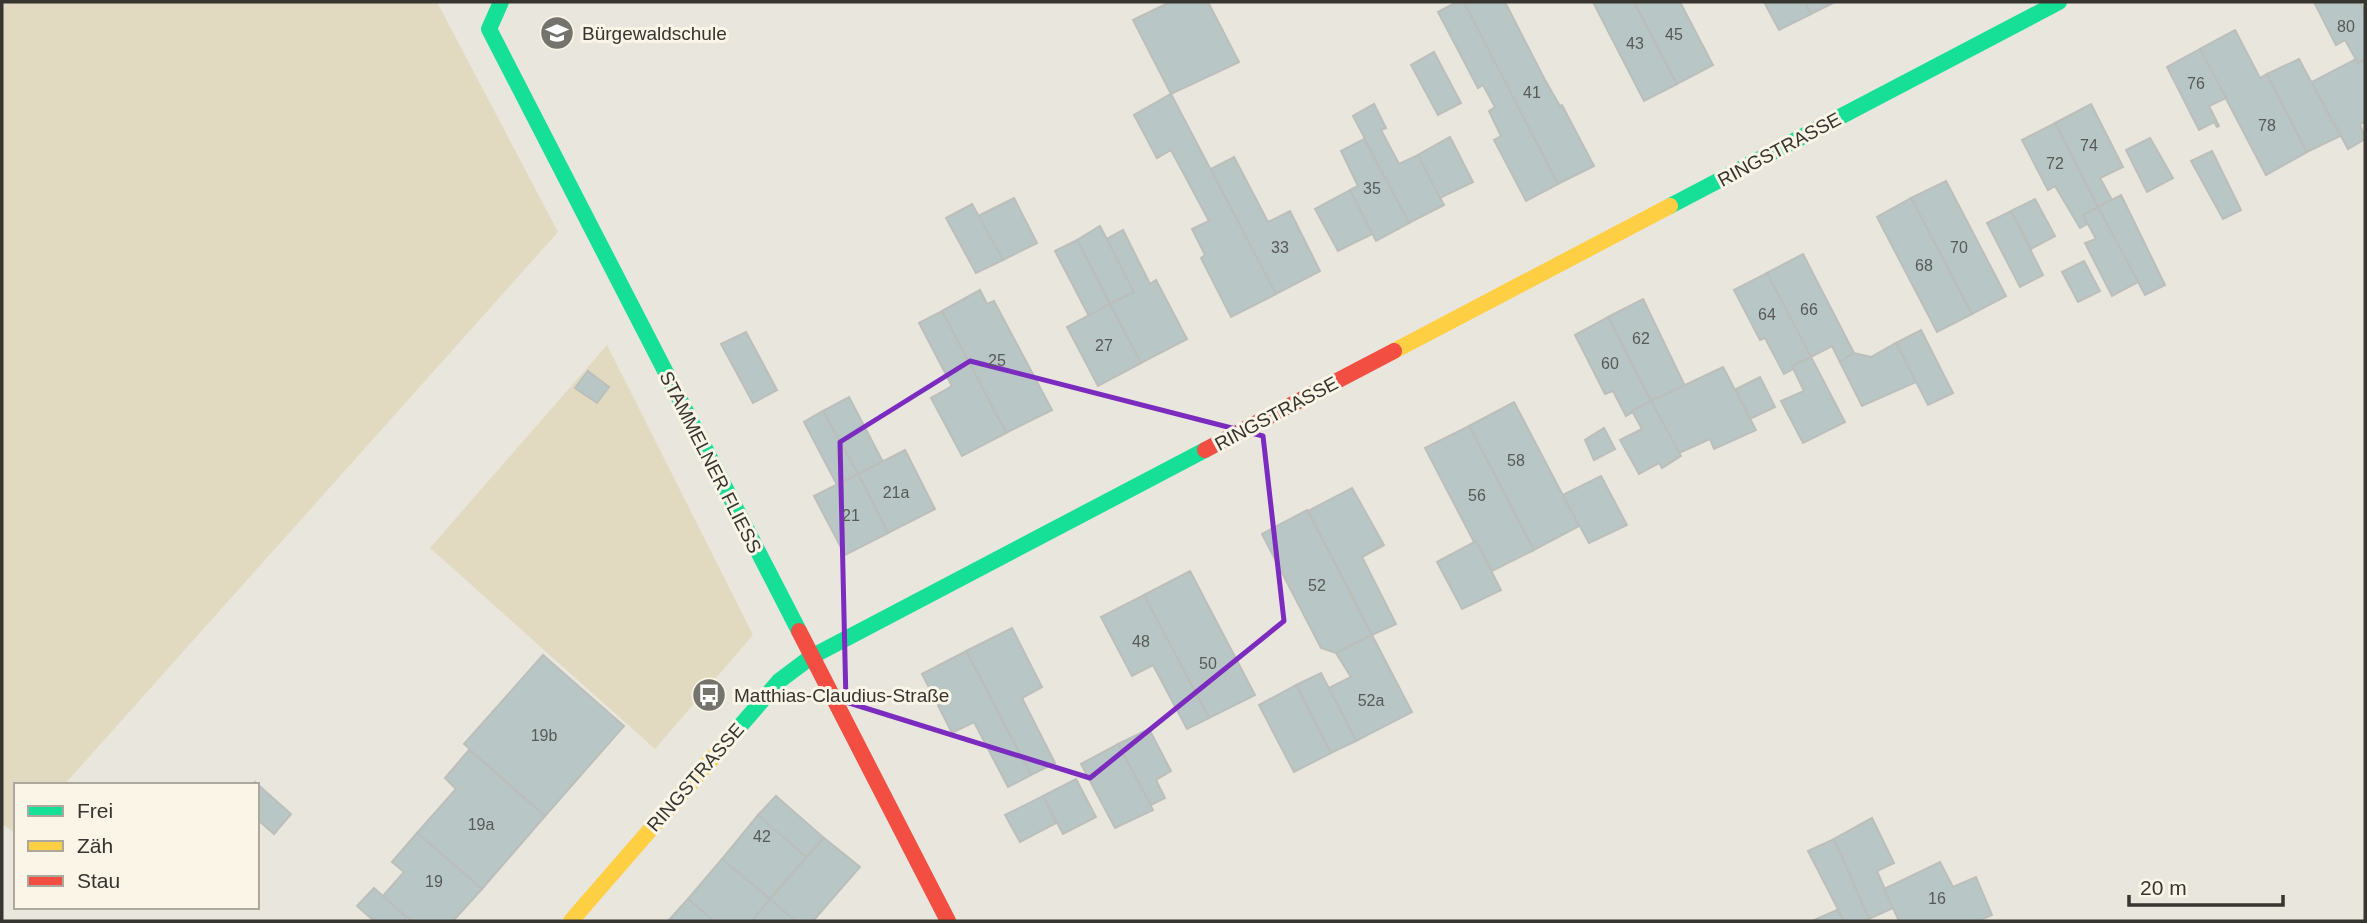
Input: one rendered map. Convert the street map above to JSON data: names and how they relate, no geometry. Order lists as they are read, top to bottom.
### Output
{
  "streets": {
    "main road": ["RINGSTRASSE", "STAMMELNER FLIESS"]
  },
  "crossings": [
    ["RINGSTRASSE", "STAMMELNER FLIESS"]
  ],
  "places": {
    "school or university": ["Bürgewaldschule"],
    "bus stop": ["Matthias-Claudius-Straße"]
  },
  "house_numbers": [
    "80",
    "45",
    "43",
    "76",
    "41",
    "78",
    "74",
    "72",
    "35",
    "33",
    "70",
    "68",
    "66",
    "64",
    "62",
    "27",
    "25",
    "60",
    "58",
    "21a",
    "56",
    "21",
    "52",
    "48",
    "50",
    "52a",
    "19b",
    "19a",
    "42",
    "19",
    "16"
  ],
  "legend": ["Frei", "Zäh", "Stau"],
  "scale_bar": "20 m"
}
